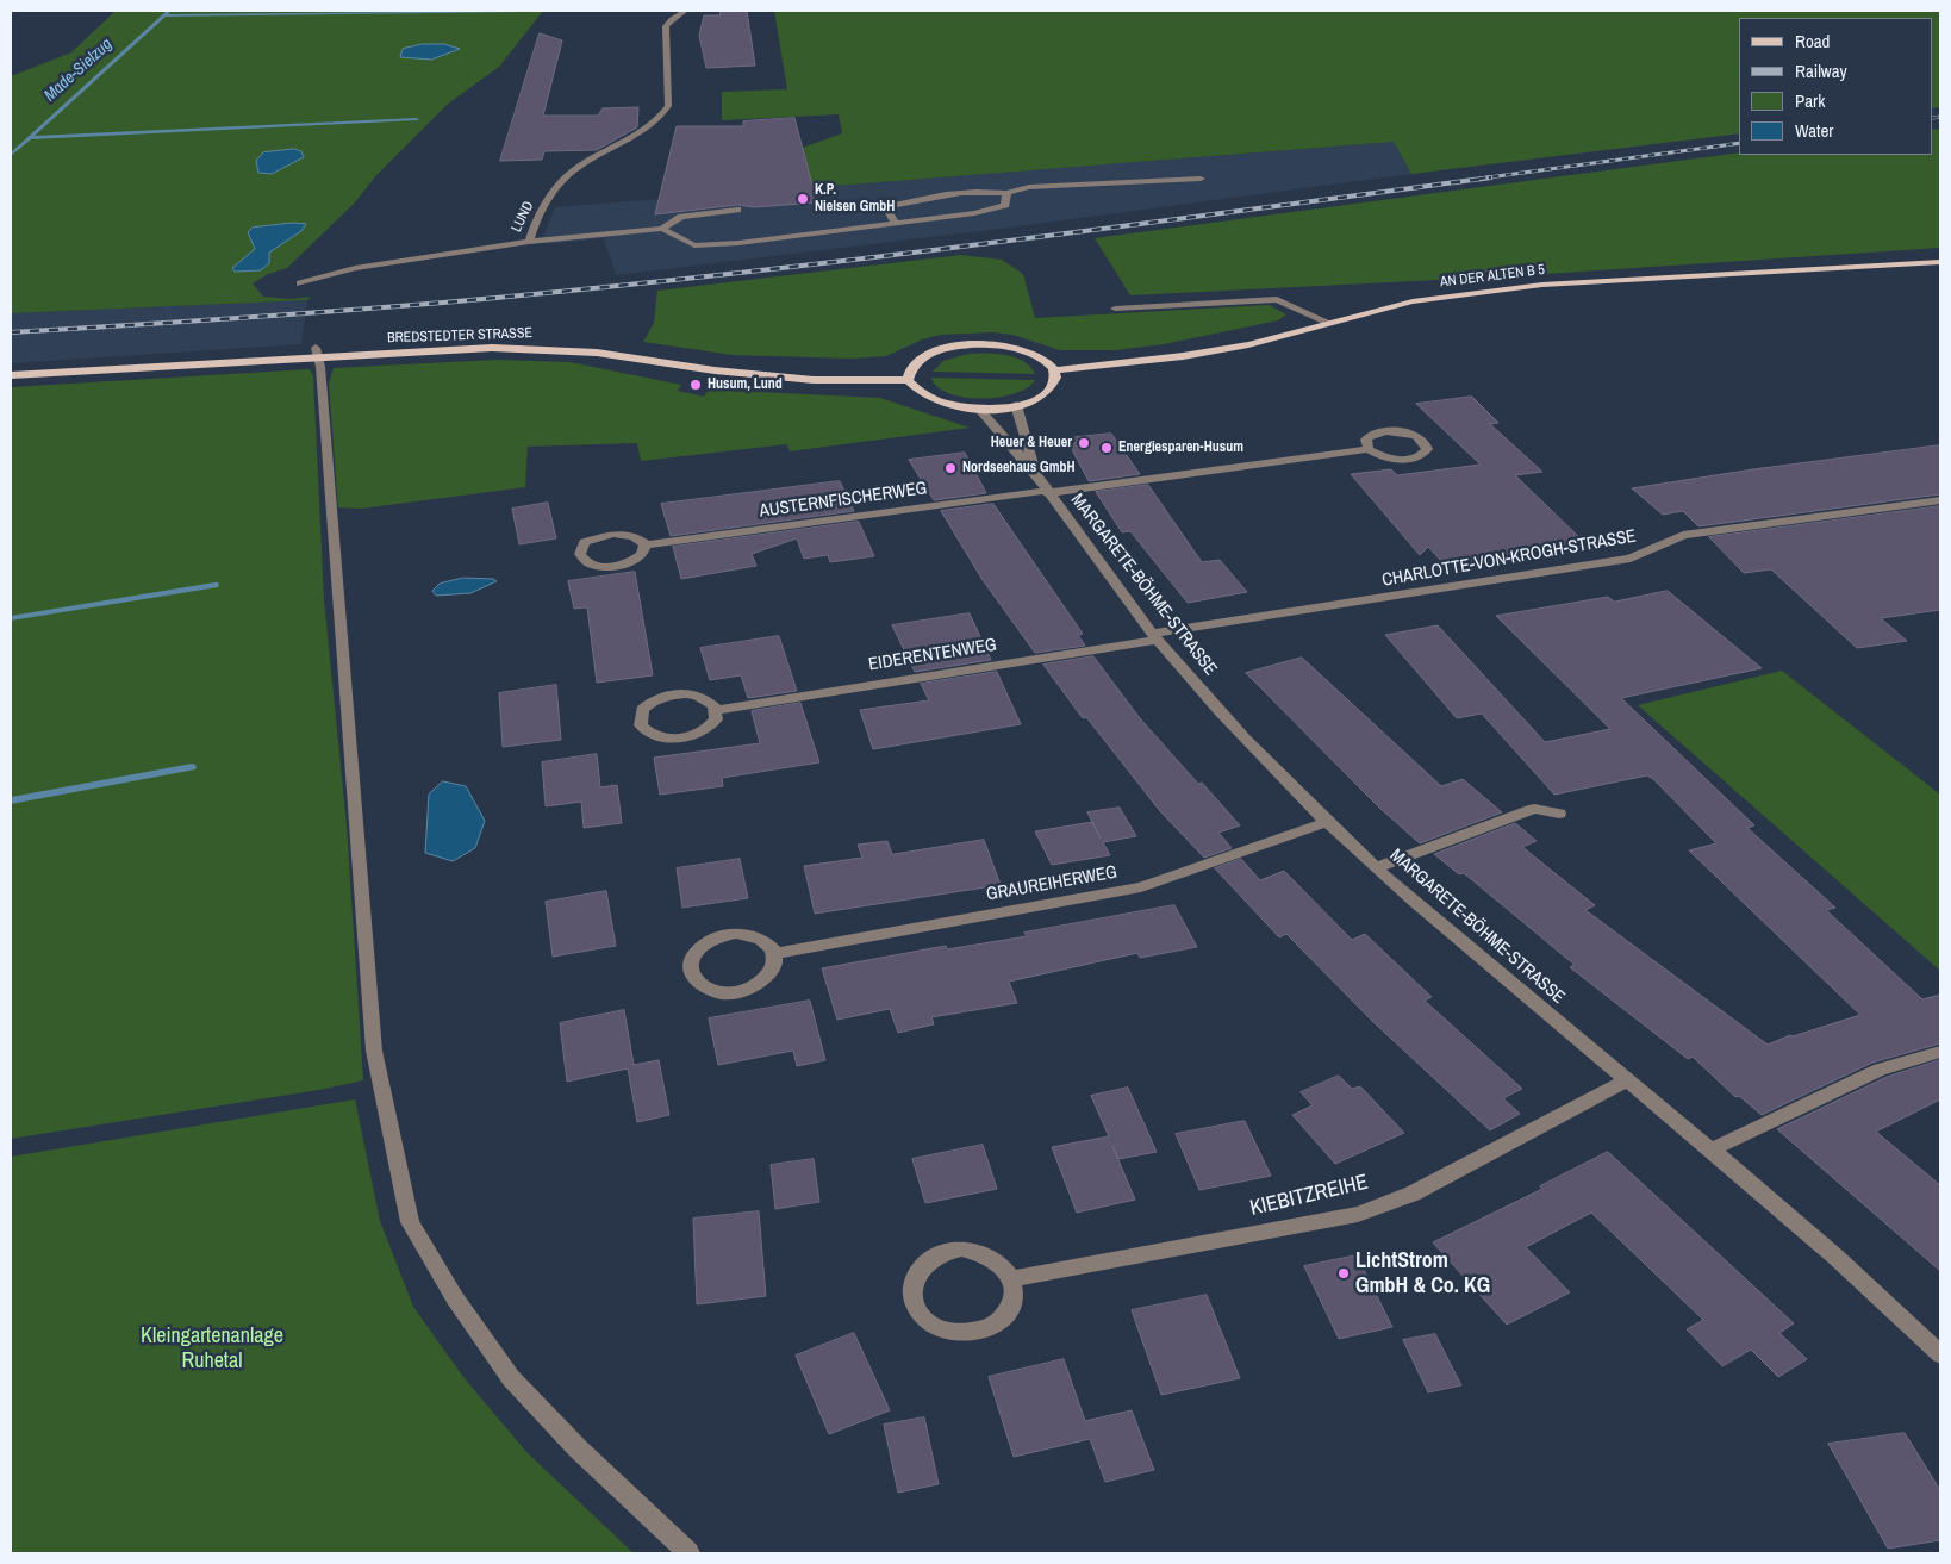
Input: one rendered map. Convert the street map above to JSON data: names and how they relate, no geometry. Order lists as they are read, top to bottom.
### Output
{
  "streets": {
    "main road": ["AN DER ALTEN B 5", "BREDSTEDTER STRASSE"],
    "street": [
      "LUND",
      "AUSTERNFISCHERWEG",
      "CHARLOTTE-VON-KROGH-STRASSE",
      "MARGARETE-BÖHME-STRASSE",
      "EIDERENTENWEG",
      "GRAUREIHERWEG",
      "KIEBITZREIHE"
    ]
  },
  "crossings": [
    ["AUSTERNFISCHERWEG", "MARGARETE-BÖHME-STRASSE"],
    ["CHARLOTTE-VON-KROGH-STRASSE", "MARGARETE-BÖHME-STRASSE"],
    ["CHARLOTTE-VON-KROGH-STRASSE", "EIDERENTENWEG"],
    ["MARGARETE-BÖHME-STRASSE", "EIDERENTENWEG"],
    ["MARGARETE-BÖHME-STRASSE", "GRAUREIHERWEG"],
    ["MARGARETE-BÖHME-STRASSE", "KIEBITZREIHE"]
  ],
  "water": ["Made-Sielzug"],
  "parks": ["Kleingartenanlage Ruhetal"],
  "places": [
    "K.P. Nielsen GmbH",
    "Husum, Lund",
    "Heuer & Heuer",
    "Energiesparen-Husum",
    "Nordseehaus GmbH",
    "LichtStrom GmbH & Co. KG"
  ],
  "legend": [
    "Road",
    "Railway",
    "Park",
    "Water"
  ]
}
